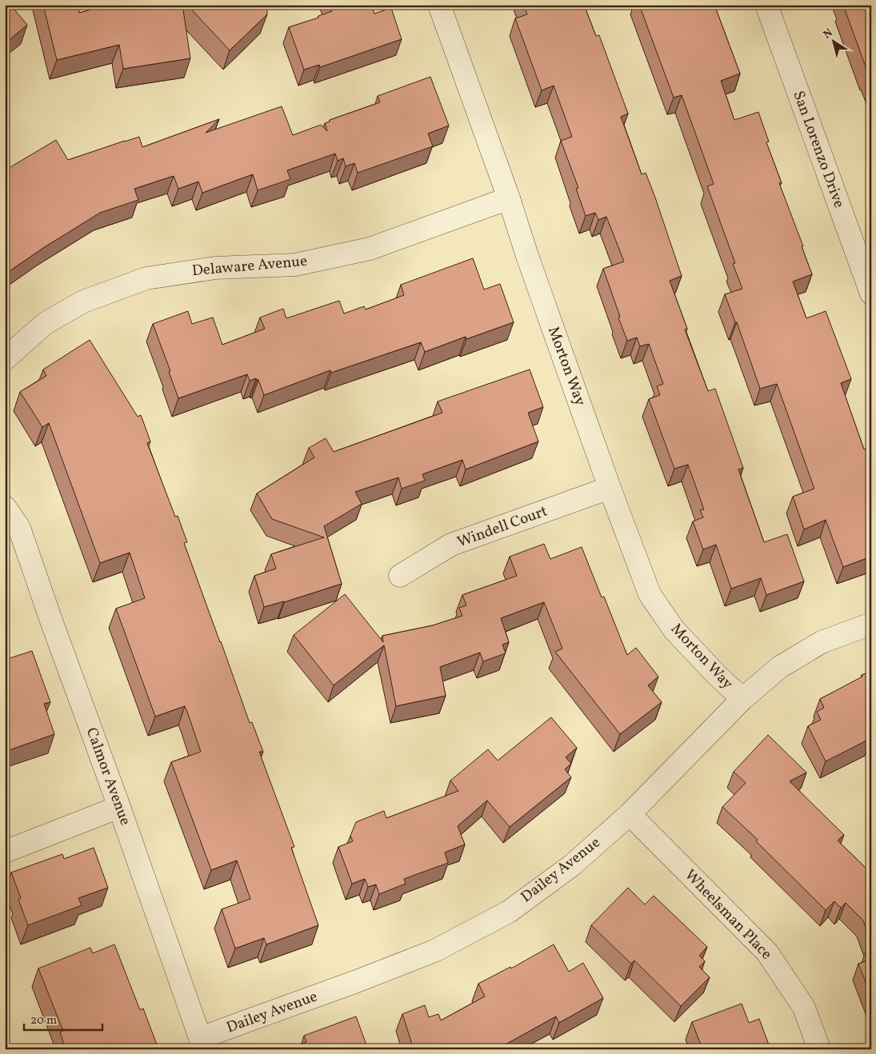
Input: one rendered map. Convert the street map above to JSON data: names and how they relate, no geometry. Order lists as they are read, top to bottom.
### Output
{
  "streets": {
    "street": [
      "San Lorenzo Drive",
      "Delaware Avenue",
      "Morton Way",
      "Windell Court",
      "Calmor Avenue",
      "Dailey Avenue",
      "Wheelsman Place"
    ]
  },
  "crossings": [
    ["Delaware Avenue", "Morton Way"],
    ["Morton Way", "Windell Court"],
    ["Morton Way", "Dailey Avenue"],
    ["Calmor Avenue", "Dailey Avenue"],
    ["Dailey Avenue", "Wheelsman Place"]
  ],
  "scale_bar": "20 m",
  "north": "top left"
}
